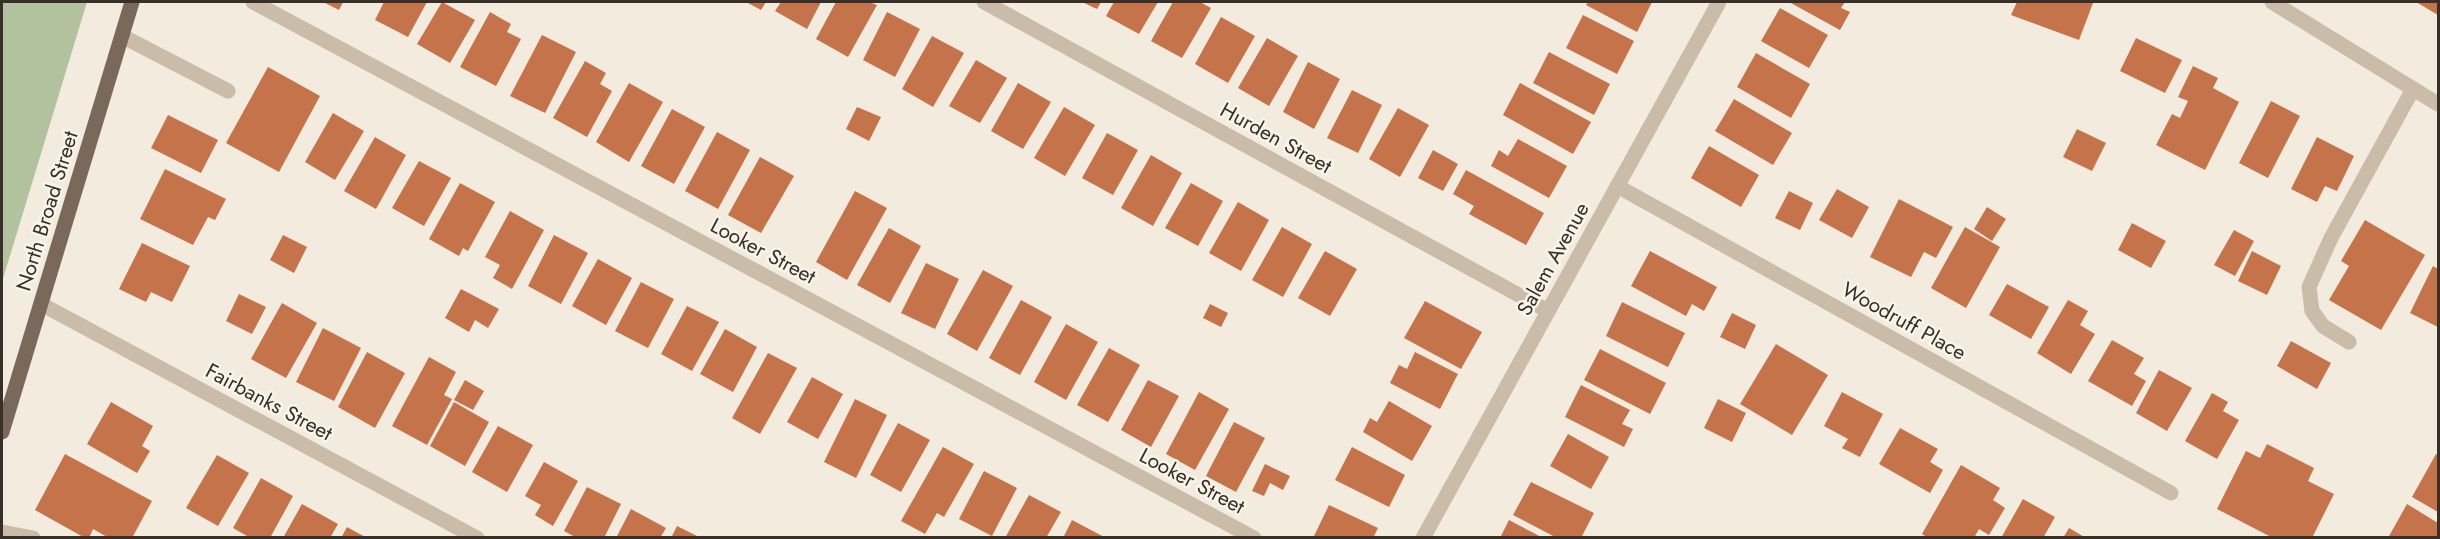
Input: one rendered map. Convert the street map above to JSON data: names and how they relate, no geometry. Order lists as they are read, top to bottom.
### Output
{
  "streets": {
    "main road": ["North Broad Street"],
    "street": [
      "Hurden Street",
      "Looker Street",
      "Salem Avenue",
      "Woodruff Place",
      "Fairbanks Street"
    ]
  },
  "crossings": [
    ["Hurden Street", "Salem Avenue"],
    ["North Broad Street", "Fairbanks Street"],
    ["Salem Avenue", "Woodruff Place"]
  ]
}
